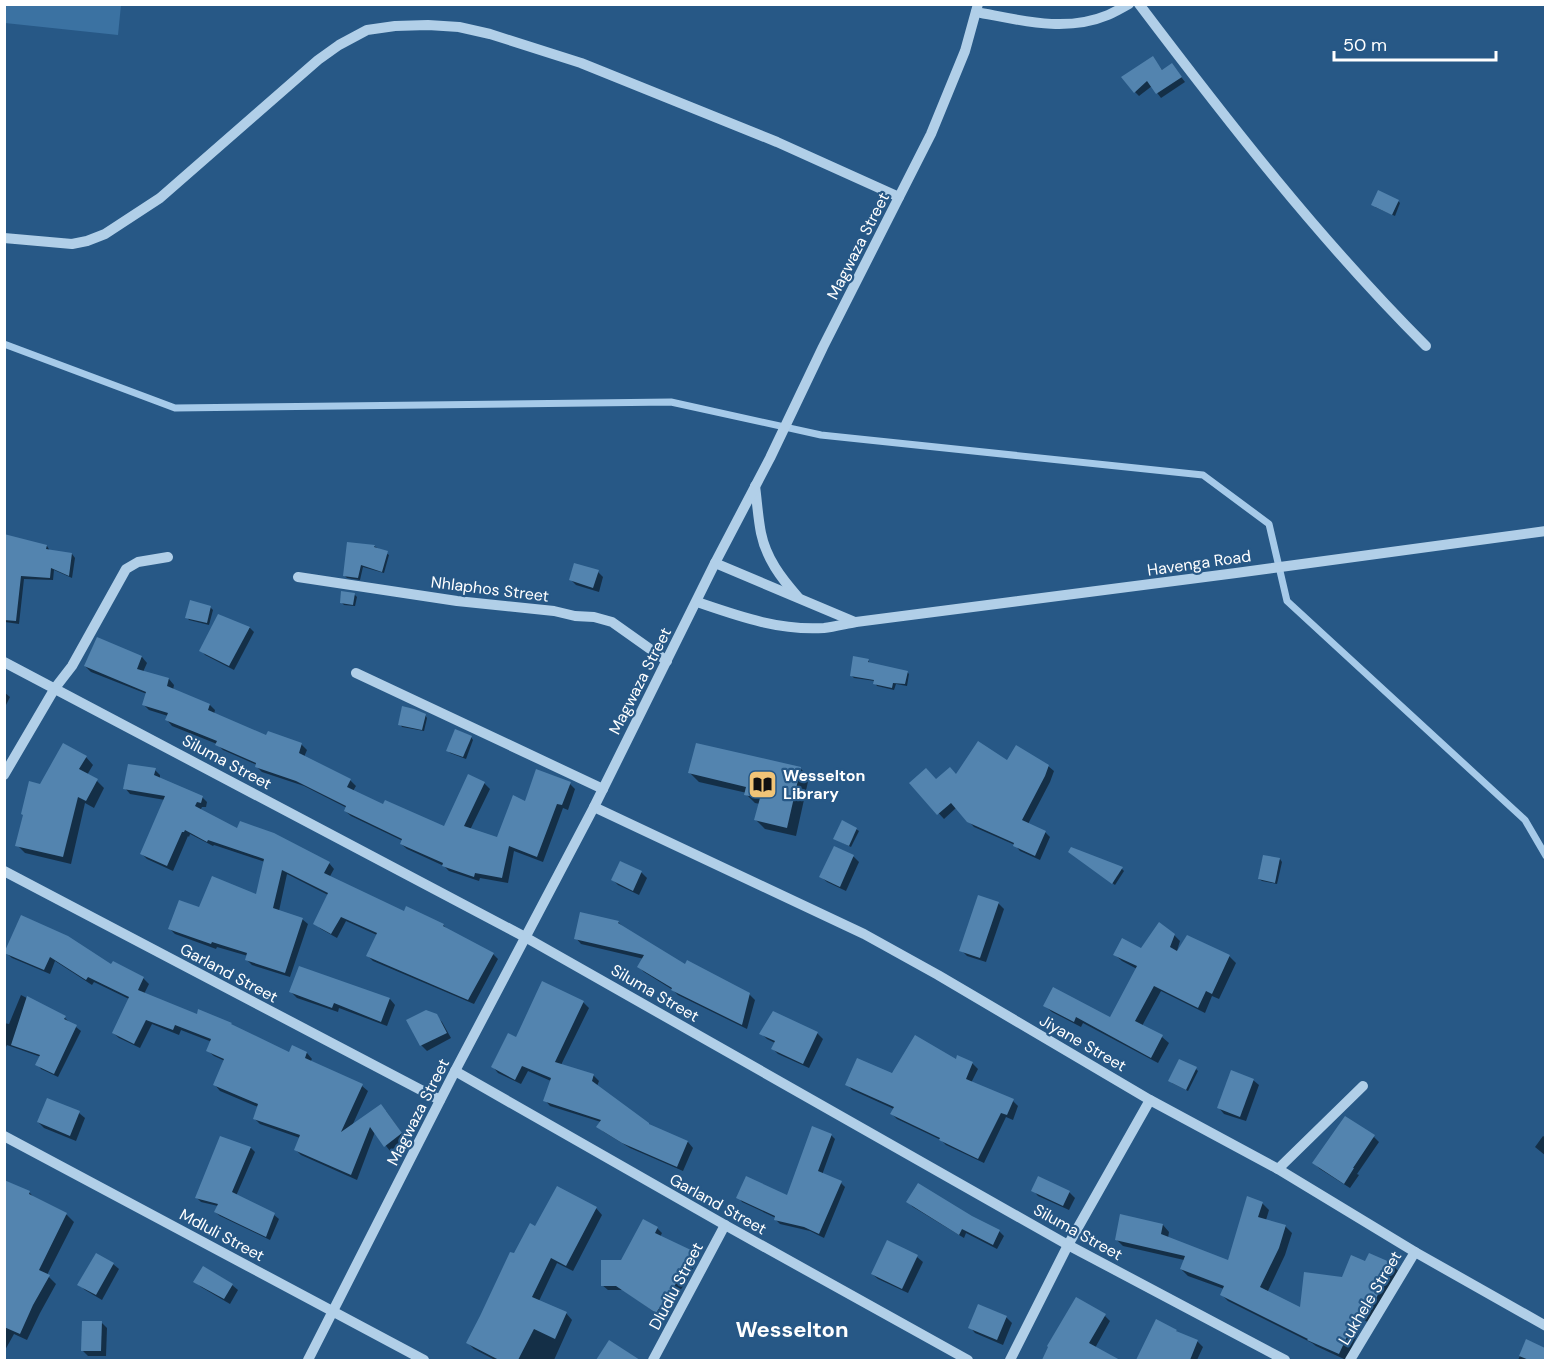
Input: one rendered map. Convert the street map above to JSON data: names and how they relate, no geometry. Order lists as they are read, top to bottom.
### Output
{
  "streets": {
    "street": [
      "Magwaza Street",
      "Havenga Road",
      "Nhlaphos Street",
      "Siluma Street",
      "Garland Street",
      "Jiyane Street",
      "Mdluli Street",
      "Dludlu Street",
      "Lukhele Street"
    ]
  },
  "crossings": [
    ["Magwaza Street", "Havenga Road"],
    ["Magwaza Street", "Nhlaphos Street"],
    ["Magwaza Street", "Siluma Street"],
    ["Magwaza Street", "Garland Street"],
    ["Magwaza Street", "Jiyane Street"],
    ["Magwaza Street", "Mdluli Street"],
    ["Garland Street", "Dludlu Street"],
    ["Jiyane Street", "Lukhele Street"]
  ],
  "districts": ["Wesselton"],
  "places": {
    "library": ["Wesselton Library"]
  },
  "scale_bar": "50 m"
}
